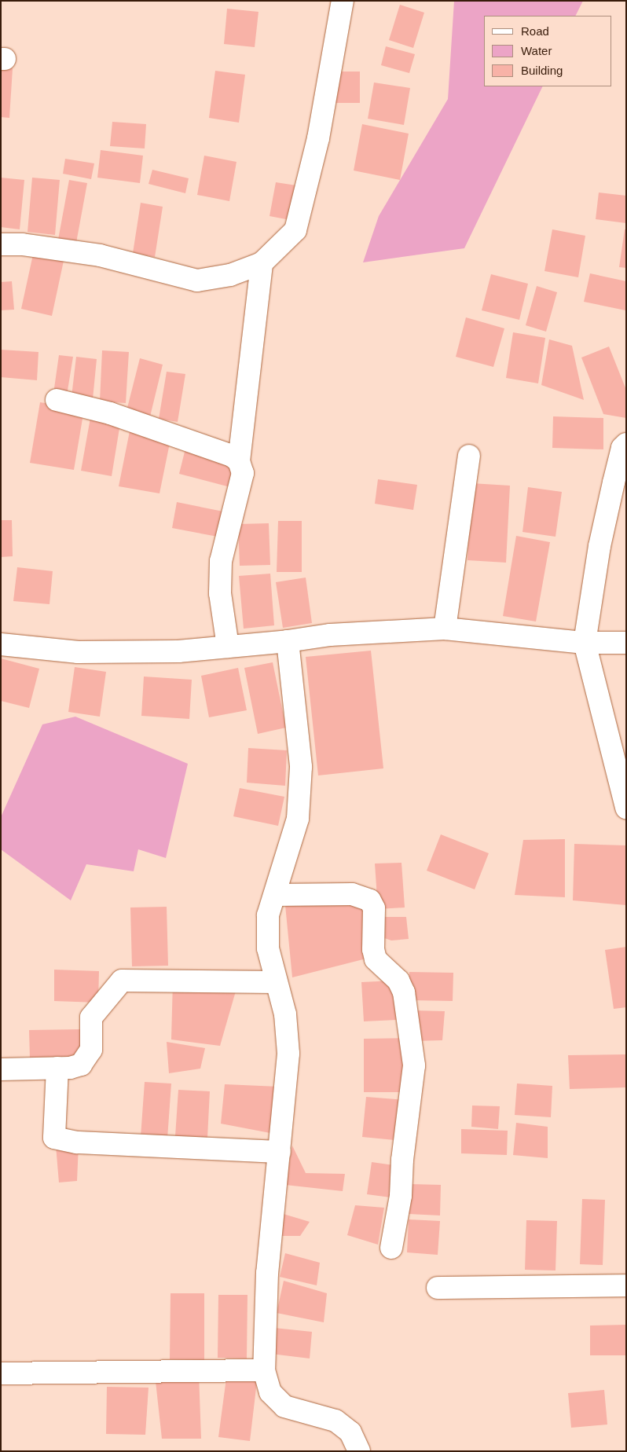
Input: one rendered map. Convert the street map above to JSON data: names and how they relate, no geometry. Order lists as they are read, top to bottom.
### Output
{
  "legend": ["Road", "Water", "Building"]
}
